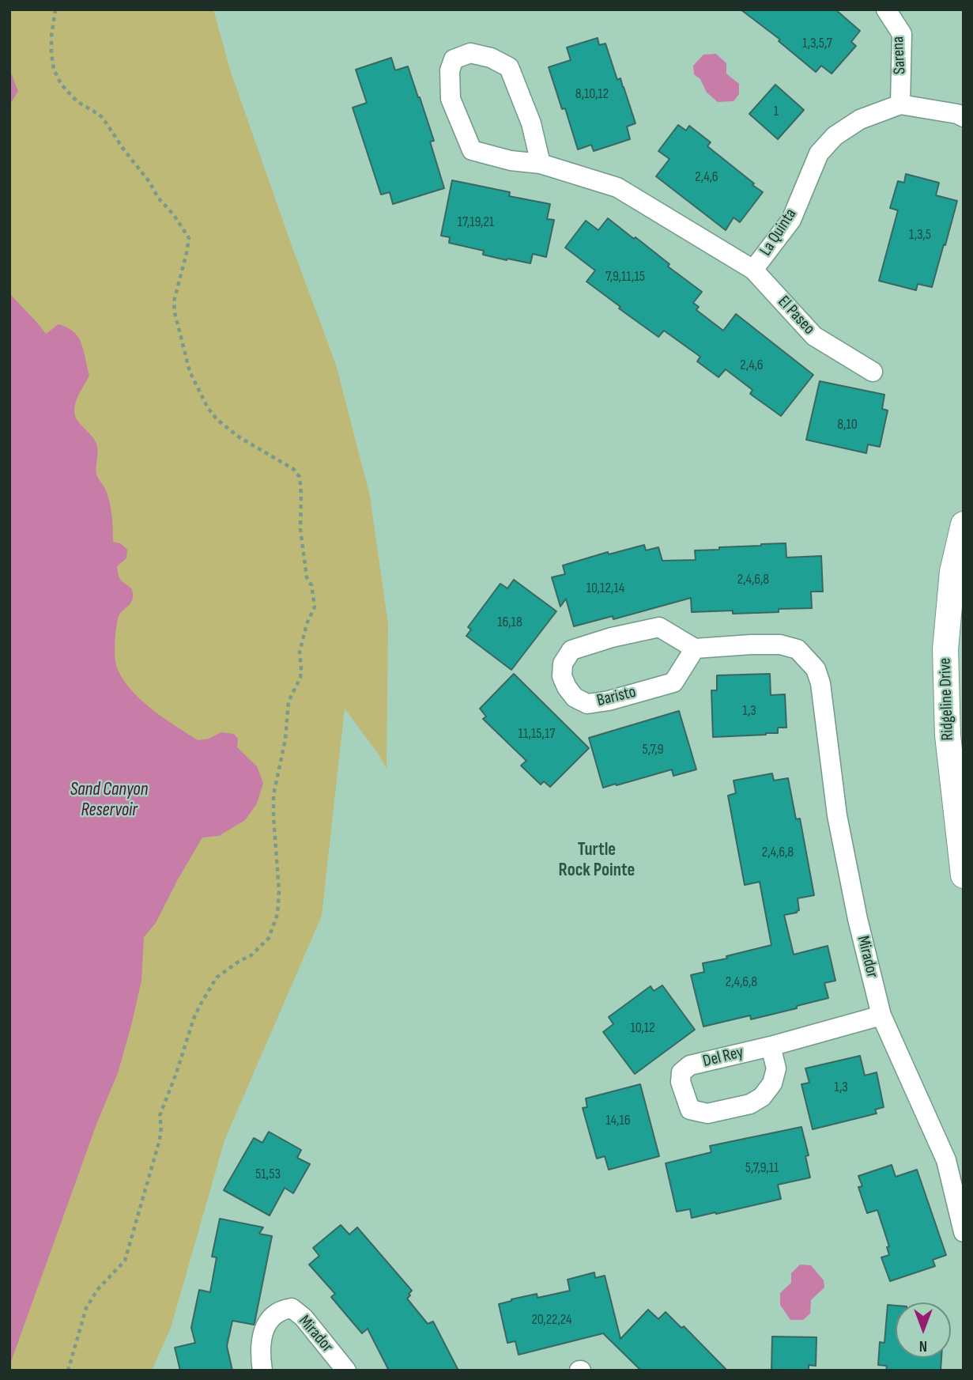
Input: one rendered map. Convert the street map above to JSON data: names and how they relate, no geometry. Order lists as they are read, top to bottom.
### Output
{
  "streets": {
    "street": [
      "Sarena",
      "La Quinta",
      "El Paseo",
      "Baristo",
      "Ridgeline Drive",
      "Mirador",
      "Del Rey"
    ]
  },
  "crossings": [
    ["Sarena", "La Quinta"],
    ["La Quinta", "El Paseo"],
    ["Baristo", "Mirador"],
    ["Mirador", "Del Rey"]
  ],
  "districts": ["Turtle Rock Pointe"],
  "water": ["Sand Canyon Reservoir"],
  "house_numbers": [
    "1,3,5,7",
    "8,10,12",
    "1",
    "2,4,6",
    "17,19,21",
    "1,3,5",
    "7,9,11,15",
    "2,4,6",
    "8,10",
    "2,4,6,8",
    "10,12,14",
    "16,18",
    "1,3",
    "11,15,17",
    "5,7,9",
    "2,4,6,8",
    "2,4,6,8",
    "10,12",
    "1,3",
    "14,16",
    "5,7,9,11",
    "51,53",
    "20,22,24"
  ],
  "north": "bottom"
}
